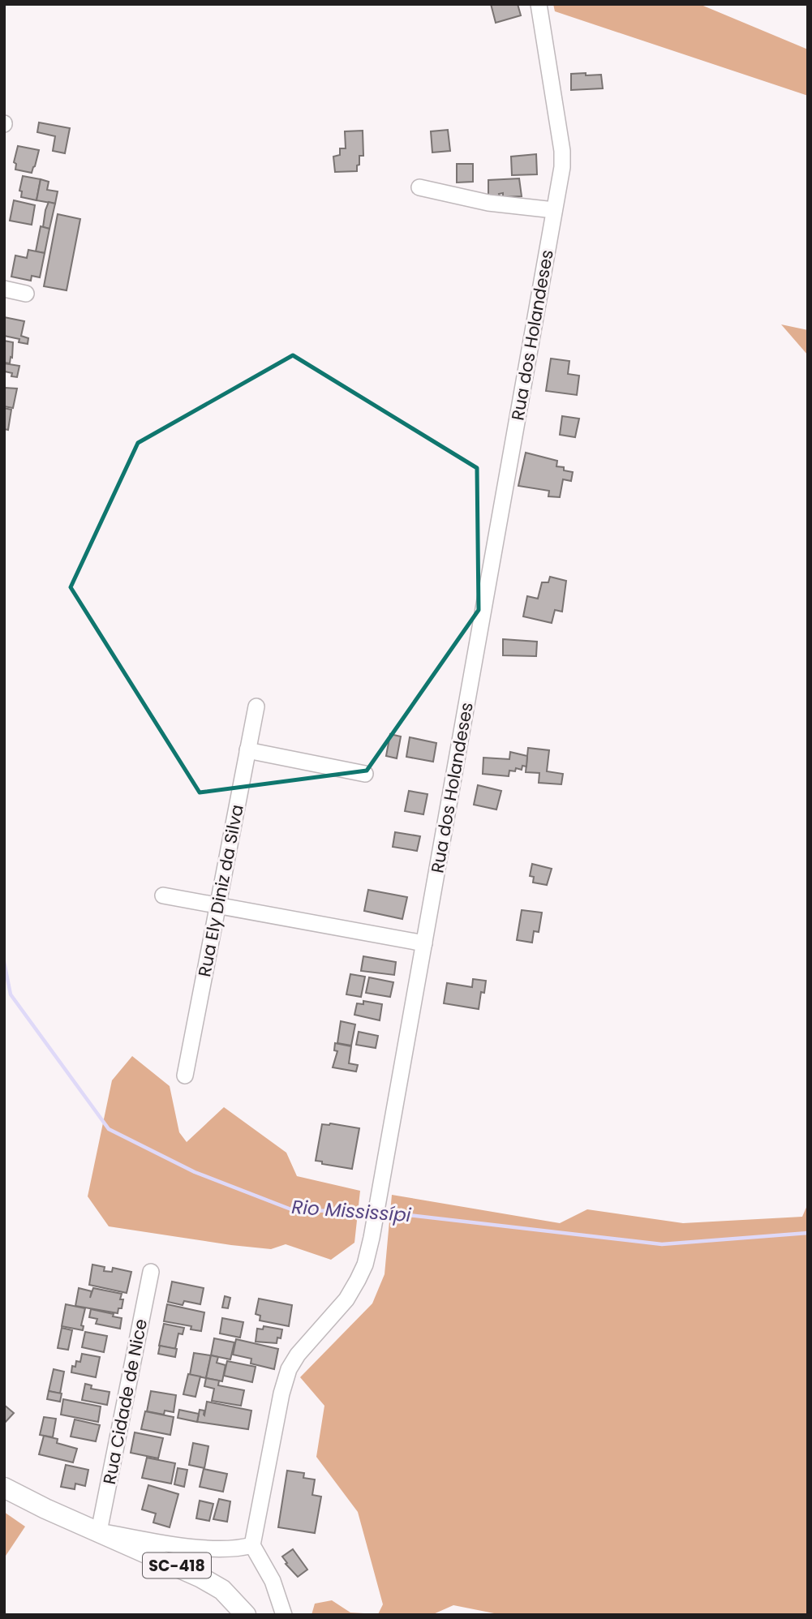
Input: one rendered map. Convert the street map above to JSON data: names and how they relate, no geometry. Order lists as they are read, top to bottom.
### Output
{
  "streets": {
    "main road": ["SC-418"],
    "street": ["Rua dos Holandeses", "Rua Ely Diniz da Silva", "Rua Cidade de Nice"]
  },
  "crossings": [
    ["Rua Cidade de Nice", "SC-418"]
  ],
  "water": ["Rio Mississípi"]
}
